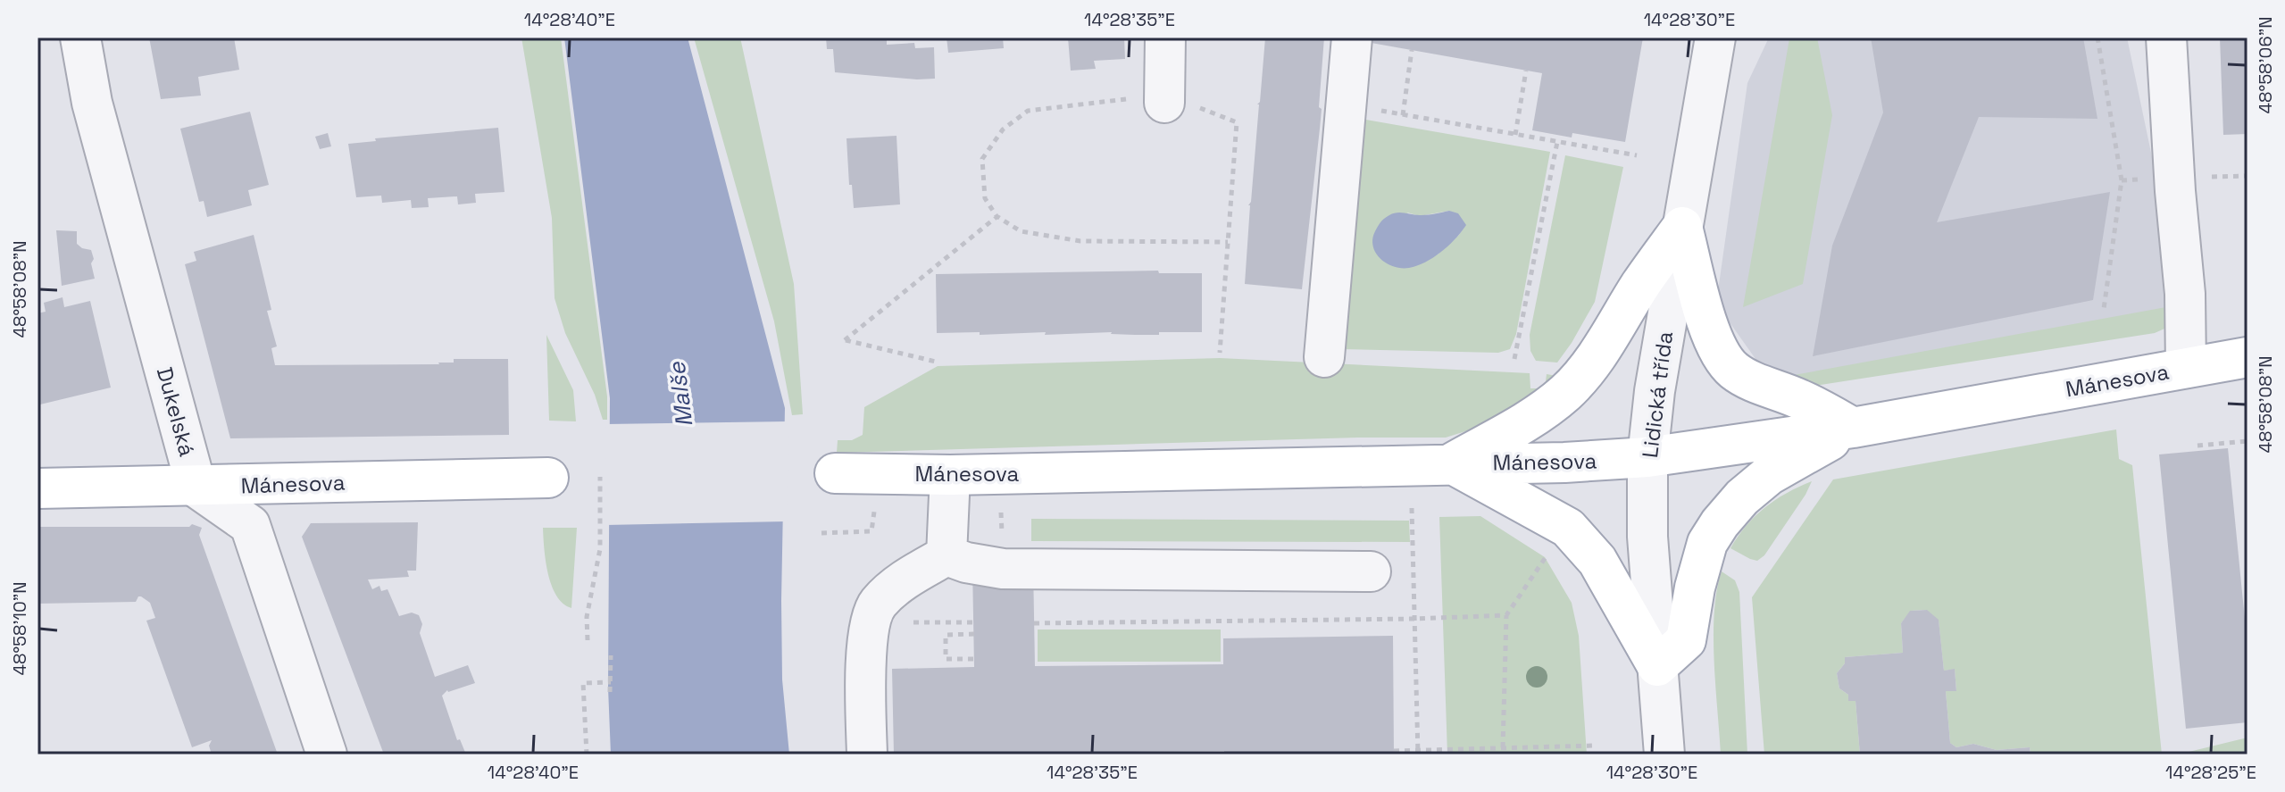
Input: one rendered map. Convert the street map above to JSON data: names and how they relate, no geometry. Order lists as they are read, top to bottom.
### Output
{
  "streets": {
    "main road": ["Mánesova"],
    "street": ["Lidická třída", "Dukelská"]
  },
  "crossings": [
    ["Mánesova", "Lidická třída"],
    ["Mánesova", "Dukelská"]
  ],
  "water": ["Malše"],
  "coordinates": [
    "14°28'40\"E",
    "14°28'35\"E",
    "14°28'30\"E",
    "48°58'06\"N",
    "48°58'08\"N",
    "48°58'10\"N",
    "14°28'25\"E"
  ]
}
